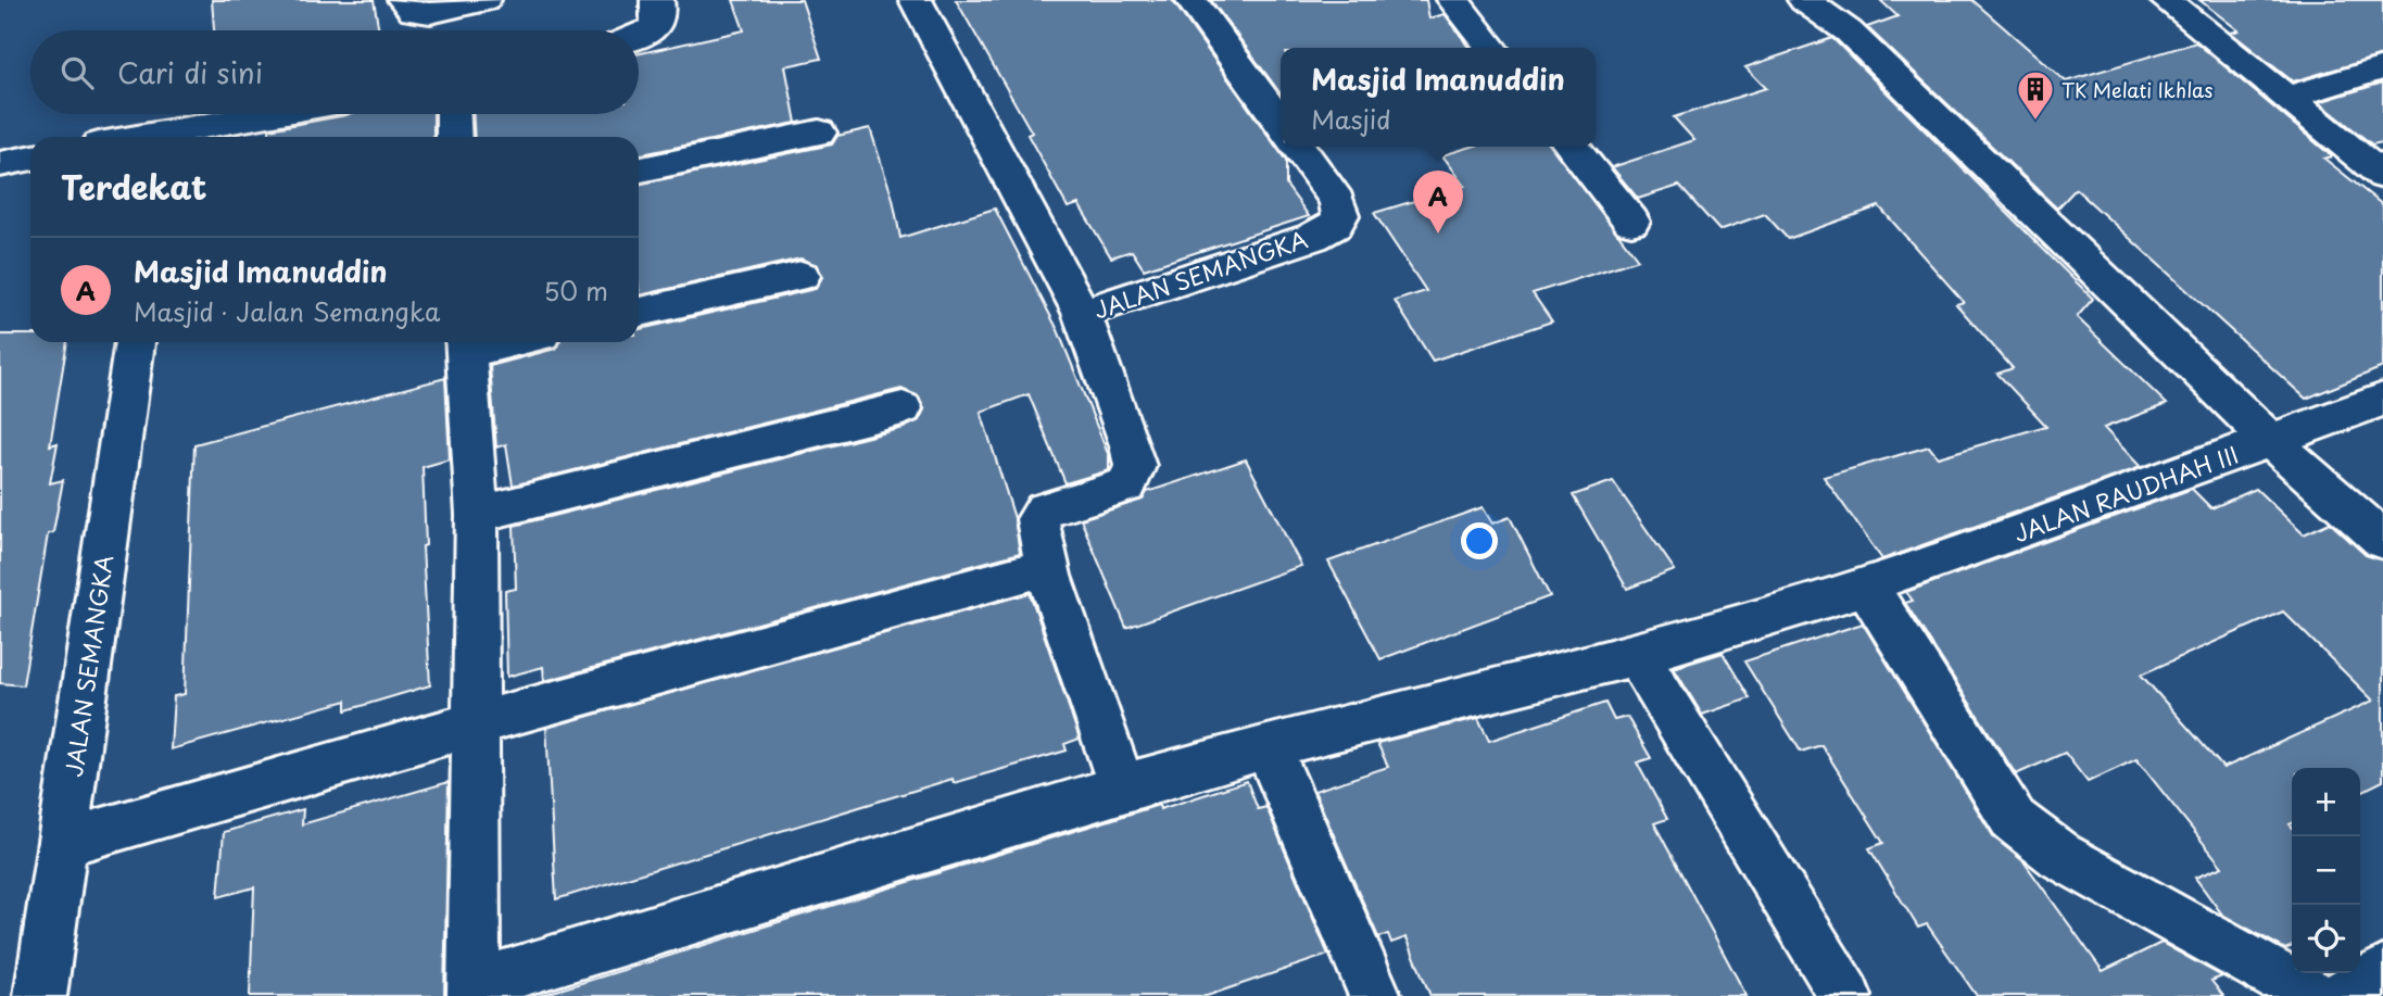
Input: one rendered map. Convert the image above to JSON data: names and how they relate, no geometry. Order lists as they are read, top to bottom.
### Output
{
  "streets": {
    "street": ["JALAN SEMANGKA", "JALAN RAUDHAH III"]
  },
  "places": {
    "building": ["TK Melati Ikhlas"]
  },
  "page": {
    "search": "Cari di sini",
    "popup": ["Masjid Imanuddin", "Masjid"],
    "heading": "Terdekat",
    "pins": "A",
    "list": [
      {
        "mark": "A",
        "name": "Masjid Imanuddin",
        "note": "Masjid · Jalan Semangka",
        "value": "50 m"
      }
    ],
    "map_buttons": ["+", "−"]
  }
}
